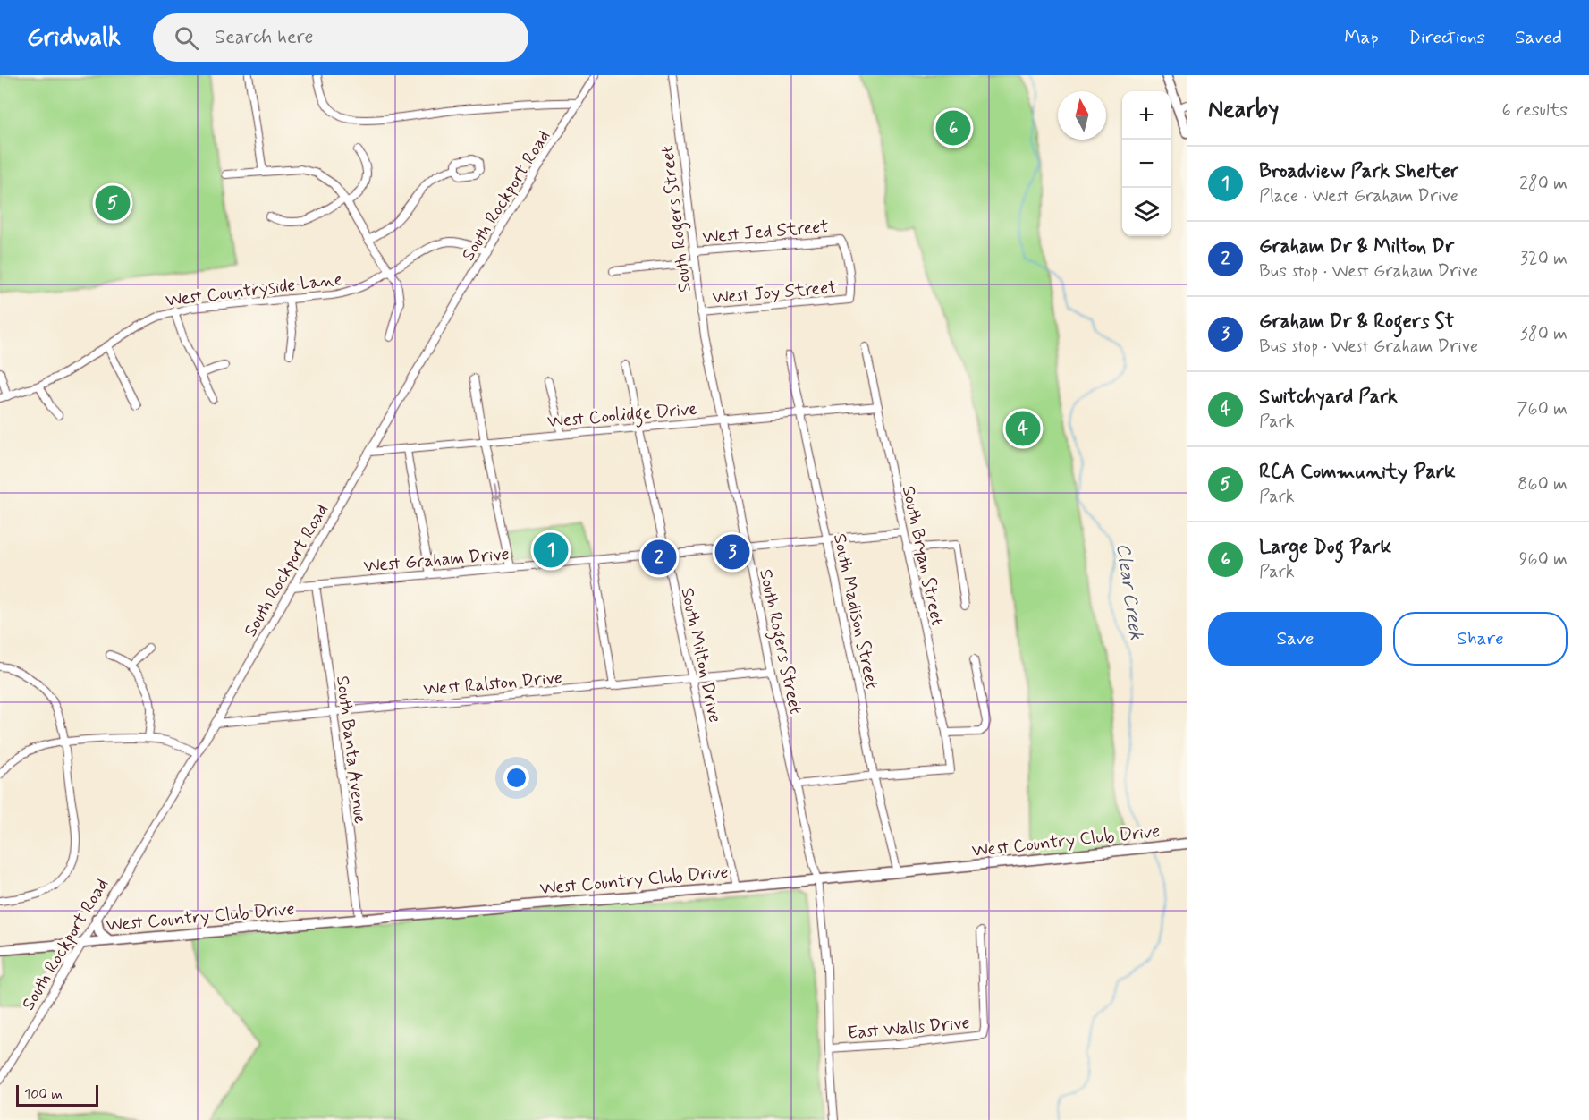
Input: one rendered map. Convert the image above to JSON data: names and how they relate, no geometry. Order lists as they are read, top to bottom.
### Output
{
  "streets": {
    "main road": ["West Country Club Drive"],
    "street": [
      "South Rockport Road",
      "South Rogers Street",
      "West Jed Street",
      "West Countryside Lane",
      "West Joy Street",
      "West Coolidge Drive",
      "South Bryan Street",
      "West Graham Drive",
      "South Madison Street",
      "South Milton Drive",
      "West Ralston Drive",
      "South Banta Avenue",
      "East Walls Drive"
    ]
  },
  "crossings": [
    ["South Rockport Road", "West Countryside Lane"],
    ["South Rockport Road", "West Coolidge Drive"],
    ["South Rockport Road", "West Graham Drive"],
    ["South Rockport Road", "West Ralston Drive"],
    ["South Rockport Road", "West Country Club Drive"],
    ["South Rogers Street", "West Jed Street"],
    ["South Rogers Street", "West Joy Street"],
    ["South Rogers Street", "West Coolidge Drive"],
    ["South Rogers Street", "West Graham Drive"],
    ["South Rogers Street", "West Ralston Drive"],
    ["South Rogers Street", "West Country Club Drive"],
    ["South Rogers Street", "East Walls Drive"],
    ["West Jed Street", "West Joy Street"],
    ["West Coolidge Drive", "South Bryan Street"],
    ["West Coolidge Drive", "South Madison Street"],
    ["West Coolidge Drive", "South Milton Drive"],
    ["South Bryan Street", "West Graham Drive"],
    ["South Bryan Street", "South Madison Street"],
    ["West Graham Drive", "South Madison Street"],
    ["West Graham Drive", "South Milton Drive"],
    ["West Graham Drive", "South Banta Avenue"],
    ["South Madison Street", "West Country Club Drive"],
    ["South Milton Drive", "West Ralston Drive"],
    ["South Milton Drive", "West Country Club Drive"],
    ["West Ralston Drive", "South Banta Avenue"],
    ["South Banta Avenue", "West Country Club Drive"]
  ],
  "water": ["Clear Creek"],
  "scale_bar": "100 m",
  "north": "top",
  "page": {
    "header": "Gridwalk",
    "search": "Search here",
    "nav": ["Map", "Directions", "Saved"],
    "heading": ["Nearby", "6 results"],
    "map_buttons": ["+", "−"],
    "pins": [
      "6",
      "5",
      "4",
      "1",
      "3",
      "2"
    ],
    "list": [
      {
        "mark": "1",
        "name": "Broadview Park Shelter",
        "note": "Place · West Graham Drive",
        "value": "280 m"
      },
      {
        "mark": "2",
        "name": "Graham Dr & Milton Dr",
        "note": "Bus stop · West Graham Drive",
        "value": "320 m"
      },
      {
        "mark": "3",
        "name": "Graham Dr & Rogers St",
        "note": "Bus stop · West Graham Drive",
        "value": "380 m"
      },
      {
        "mark": "4",
        "name": "Switchyard Park",
        "note": "Park",
        "value": "760 m"
      },
      {
        "mark": "5",
        "name": "RCA Community Park",
        "note": "Park",
        "value": "860 m"
      },
      {
        "mark": "6",
        "name": "Large Dog Park",
        "note": "Park",
        "value": "960 m"
      }
    ],
    "buttons": ["Save", "Share"],
    "scale": "100 m"
  }
}
